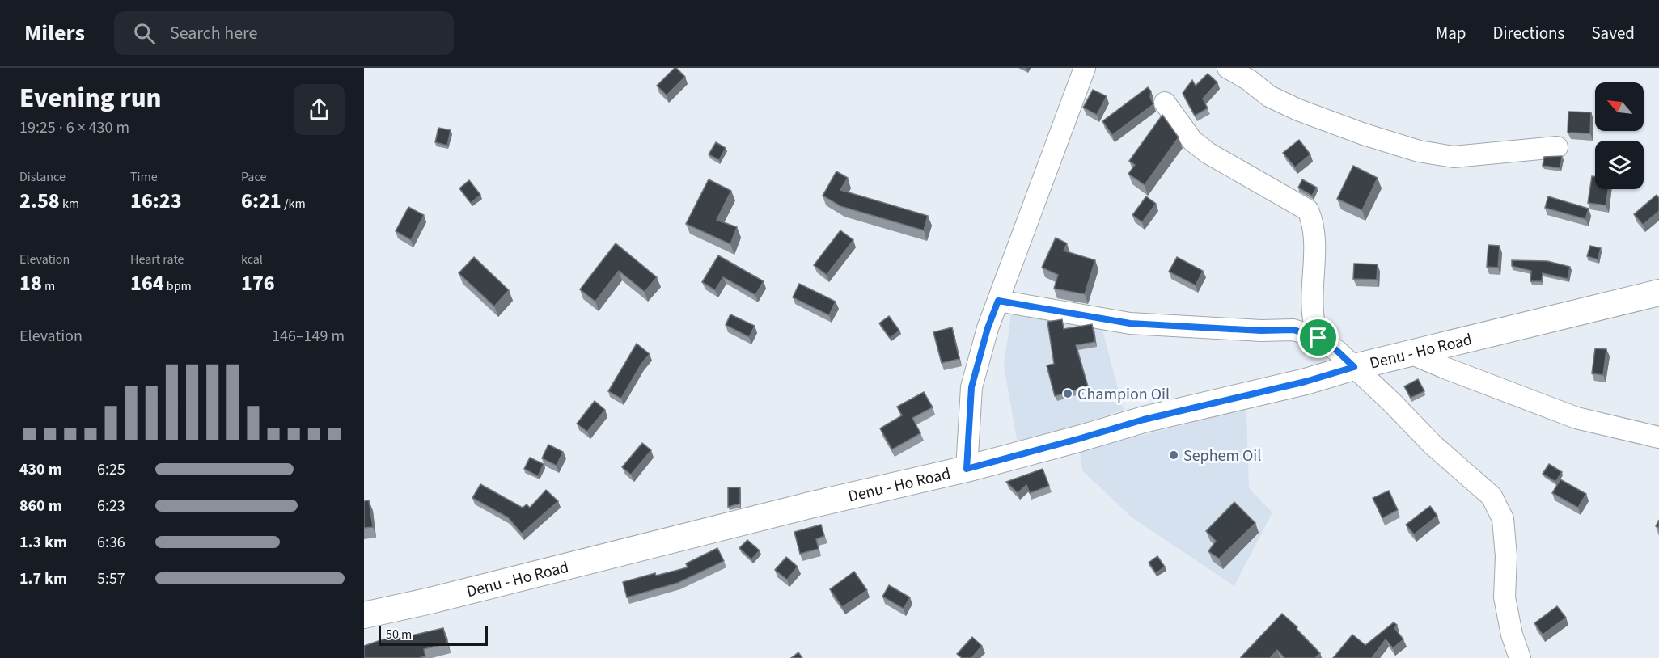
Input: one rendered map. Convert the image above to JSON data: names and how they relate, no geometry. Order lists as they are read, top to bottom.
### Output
{
  "streets": {
    "main road": ["Denu - Ho Road"]
  },
  "places": ["Champion Oil", "Sephem Oil"],
  "scale_bar": "50 m",
  "north": "top left",
  "page": {
    "header": "Milers",
    "search": "Search here",
    "nav": ["Map", "Directions", "Saved"],
    "heading": ["Evening run", "19:25 · 6 × 430 m"],
    "stats": [
      ["Distance", "2.58 km"],
      ["Time", "16:23"],
      ["Pace", "6:21 /km"],
      ["Elevation", "18 m"],
      ["Heart rate", "164 bpm"],
      ["kcal", "176"]
    ],
    "chart": ["Elevation", "146–149 m"],
    "list": [
      {
        "name": "430 m",
        "note": "6:25"
      },
      {
        "name": "860 m",
        "note": "6:23"
      },
      {
        "name": "1.3 km",
        "note": "6:36"
      },
      {
        "name": "1.7 km",
        "note": "5:57"
      }
    ],
    "scale": "50 m"
  }
}
